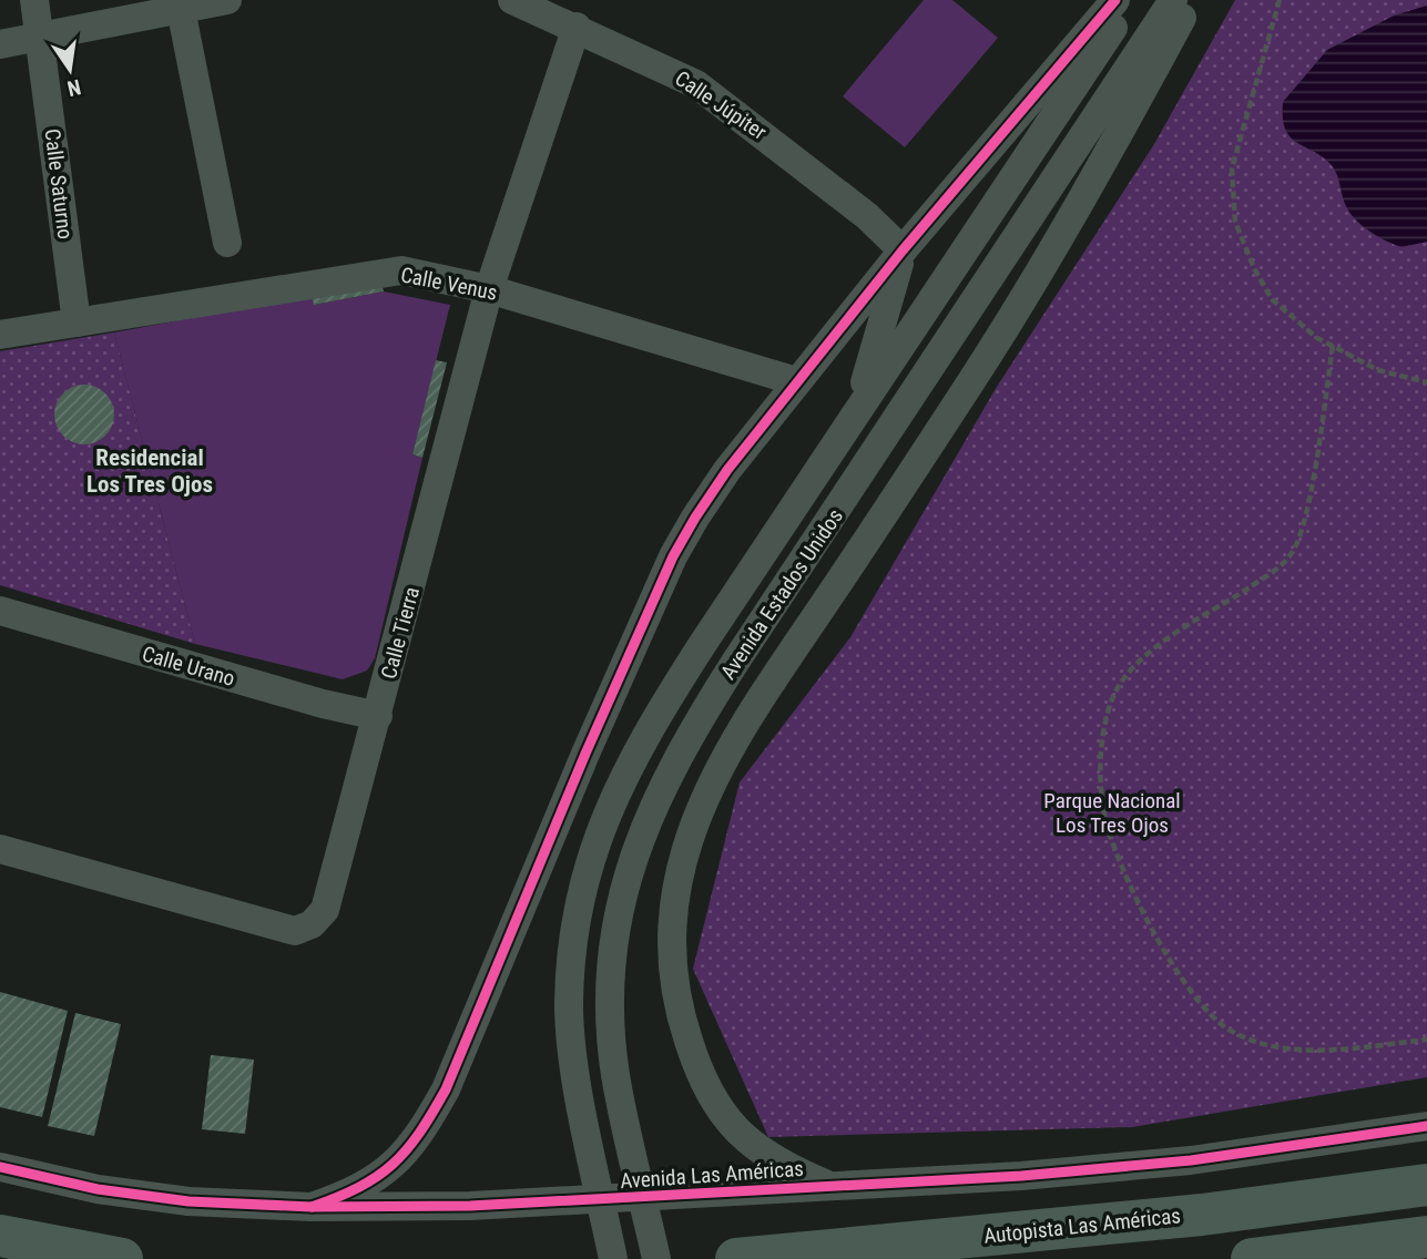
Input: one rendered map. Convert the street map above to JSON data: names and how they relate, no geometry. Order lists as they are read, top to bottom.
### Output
{
  "streets": {
    "highway": ["Autopista Las Américas"],
    "street": [
      "Calle Júpiter",
      "Calle Saturno",
      "Calle Venus",
      "Avenida Estados Unidos",
      "Calle Tierra",
      "Calle Urano",
      "Avenida Las Américas"
    ]
  },
  "crossings": [
    ["Calle Júpiter", "Calle Tierra"],
    ["Calle Saturno", "Calle Venus"],
    ["Calle Venus", "Calle Tierra"],
    ["Calle Tierra", "Calle Urano"]
  ],
  "districts": ["Residencial Los Tres Ojos"],
  "parks": ["Parque Nacional Los Tres Ojos"],
  "north": "bottom"
}
